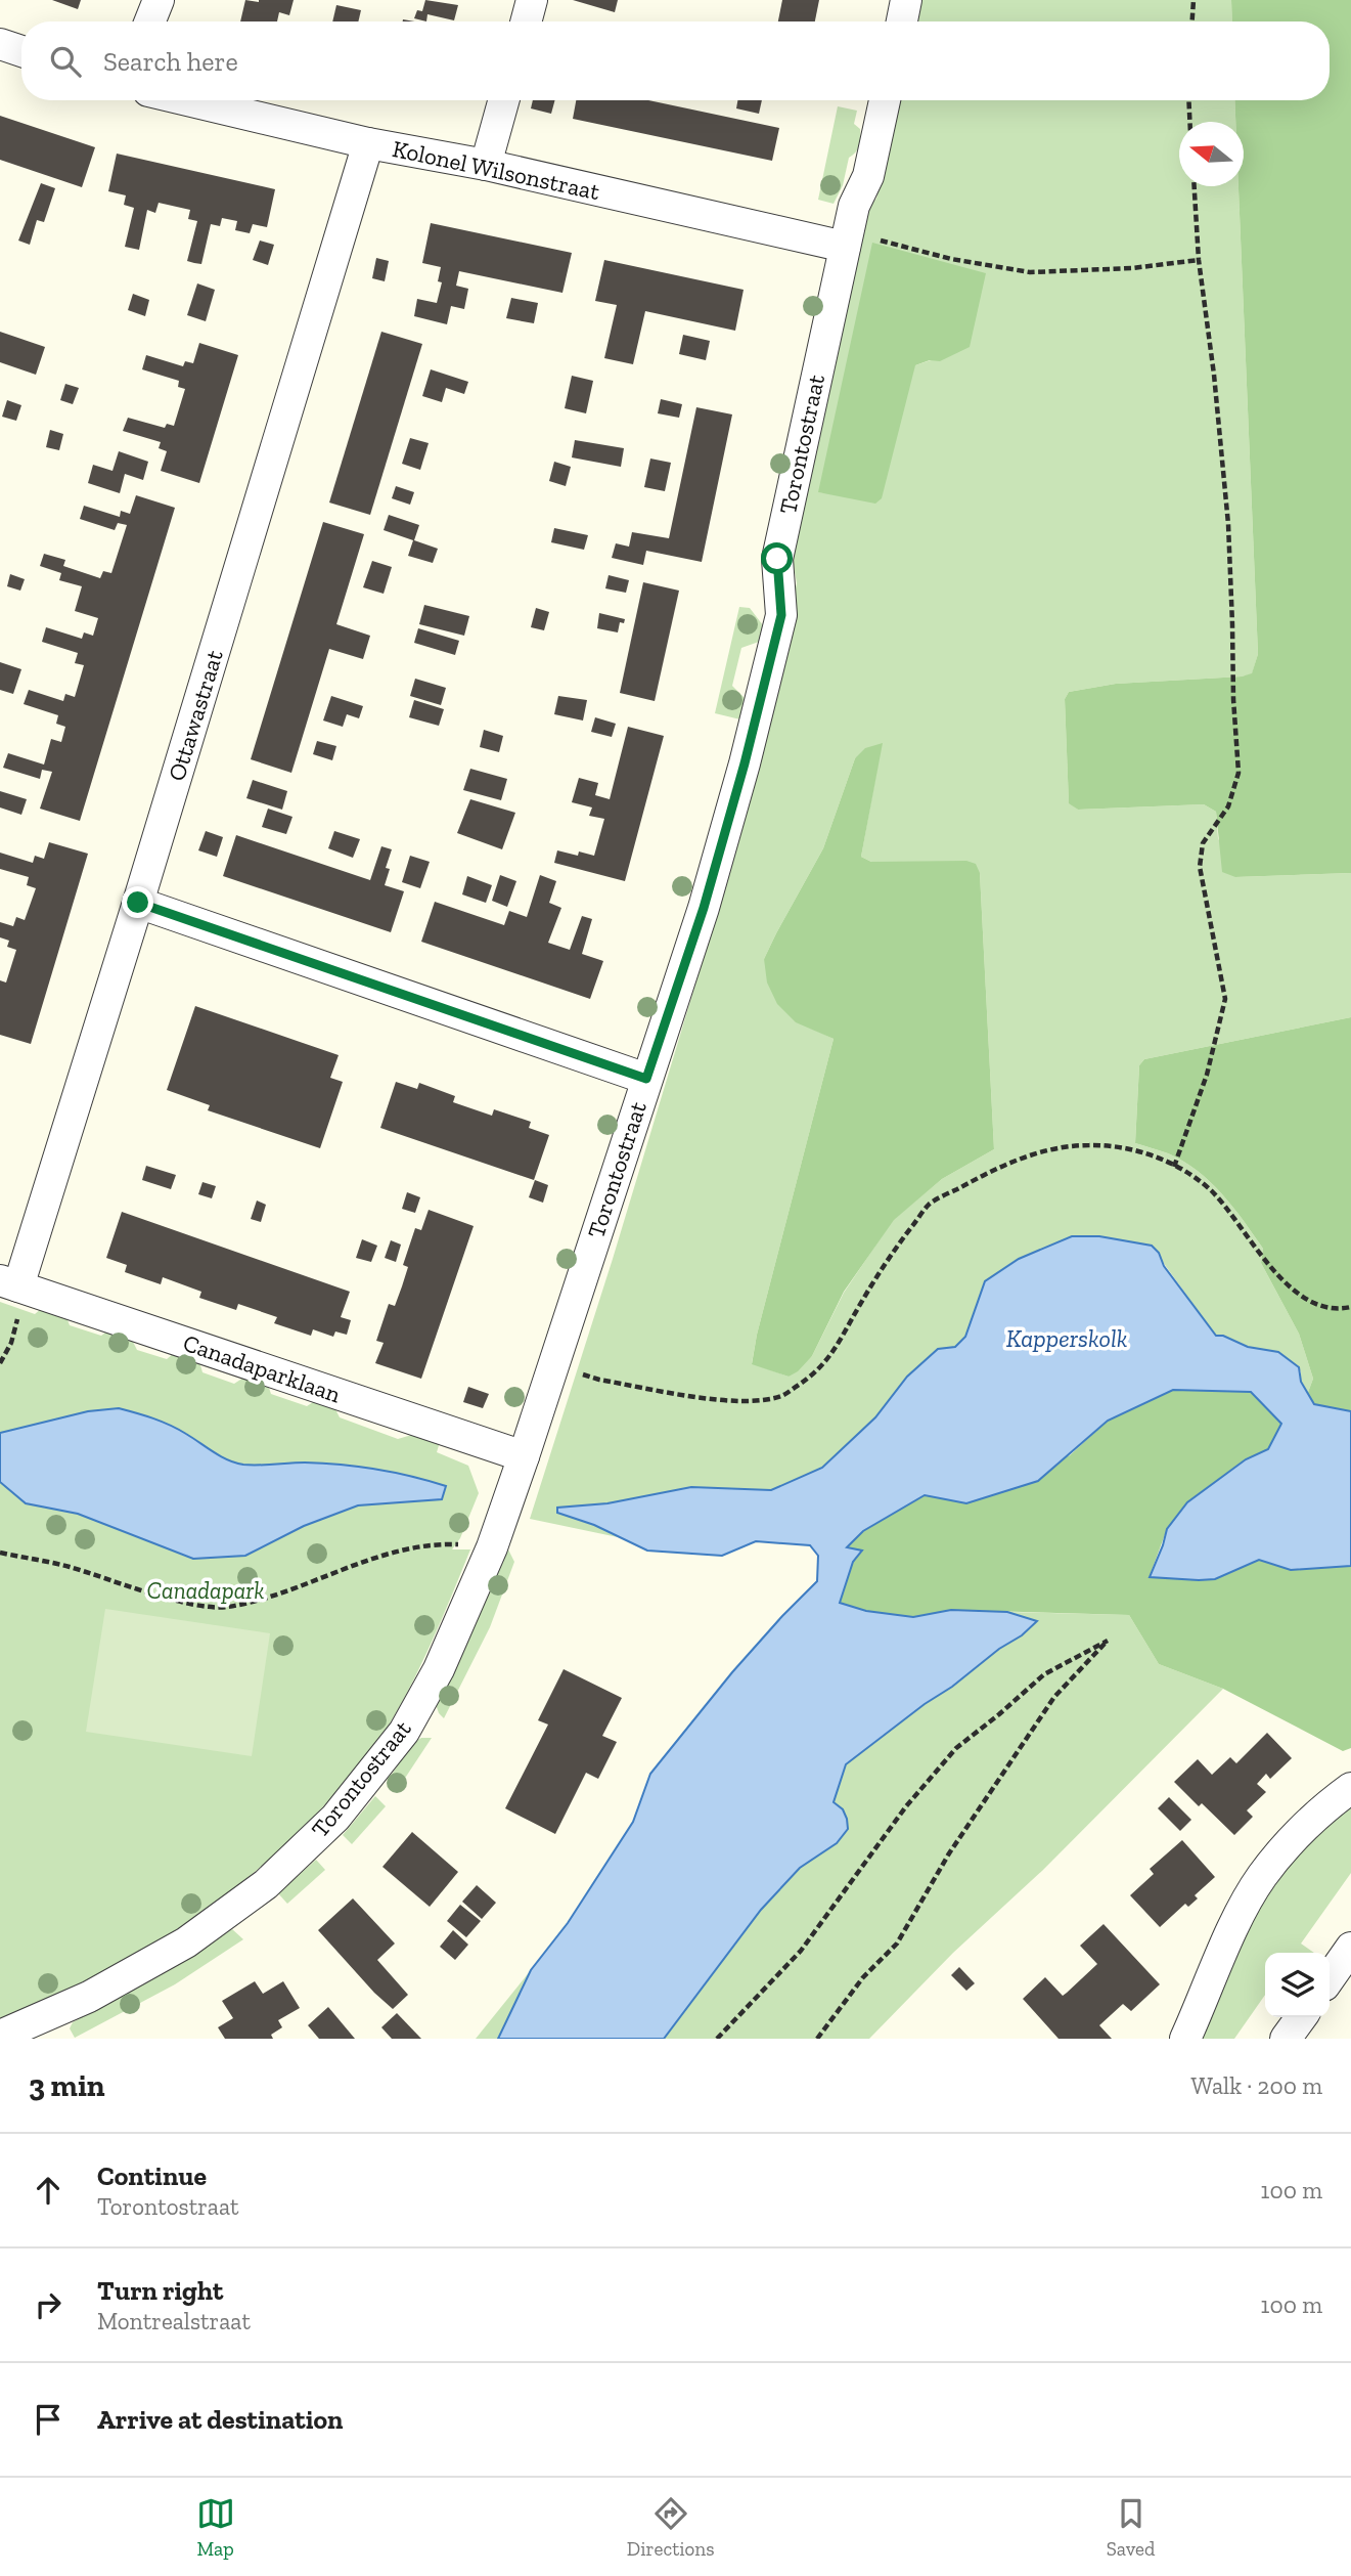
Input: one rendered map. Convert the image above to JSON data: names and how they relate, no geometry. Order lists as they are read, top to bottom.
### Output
{
  "streets": {
    "street": [
      "Kolonel Wilsonstraat",
      "Torontostraat",
      "Ottawastraat",
      "Canadaparklaan"
    ]
  },
  "crossings": [
    ["Kolonel Wilsonstraat", "Torontostraat"],
    ["Kolonel Wilsonstraat", "Ottawastraat"],
    ["Torontostraat", "Canadaparklaan"],
    ["Ottawastraat", "Canadaparklaan"]
  ],
  "water": ["Kapperskolk"],
  "parks": ["Canadapark"],
  "north": "left",
  "page": {
    "search": "Search here",
    "heading": ["3 min", "Walk · 200 m"],
    "list": [
      ["Continue", "Torontostraat", "100 m"],
      ["Turn right", "Montrealstraat", "100 m"],
      "Arrive at destination"
    ],
    "nav": ["Map", "Directions", "Saved"]
  }
}
